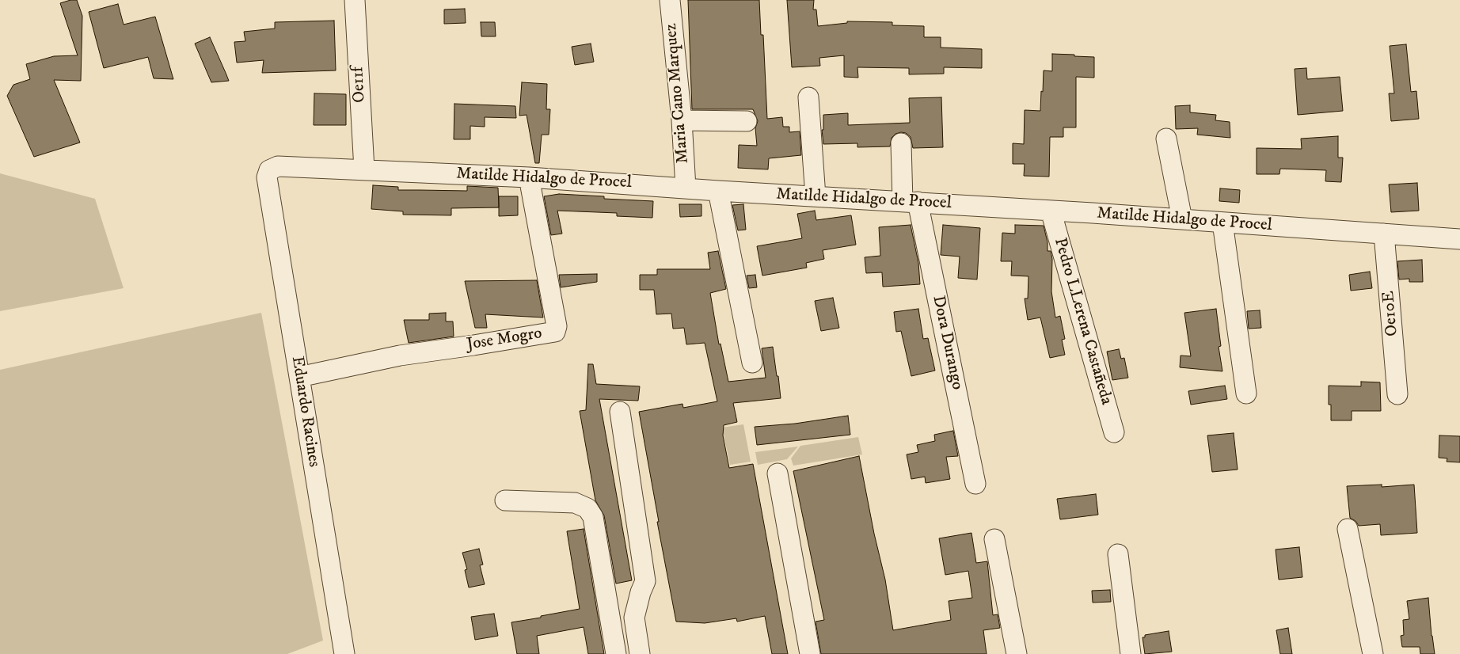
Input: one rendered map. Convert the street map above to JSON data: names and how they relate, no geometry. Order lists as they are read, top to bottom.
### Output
{
  "streets": {
    "street": [
      "Oe11f",
      "Maria Cano Marquez",
      "Matilde Hidalgo de Procel",
      "Oe10E",
      "Pedro LLerena Castañeda",
      "Jose Mogro",
      "Dora Durango",
      "Eduardo Racines"
    ]
  },
  "crossings": [
    ["Oe11f", "Matilde Hidalgo de Procel"],
    ["Maria Cano Marquez", "Matilde Hidalgo de Procel"],
    ["Matilde Hidalgo de Procel", "Oe10E"],
    ["Matilde Hidalgo de Procel", "Pedro LLerena Castañeda"],
    ["Matilde Hidalgo de Procel", "Jose Mogro"],
    ["Matilde Hidalgo de Procel", "Dora Durango"],
    ["Matilde Hidalgo de Procel", "Eduardo Racines"],
    ["Jose Mogro", "Eduardo Racines"]
  ]
}
